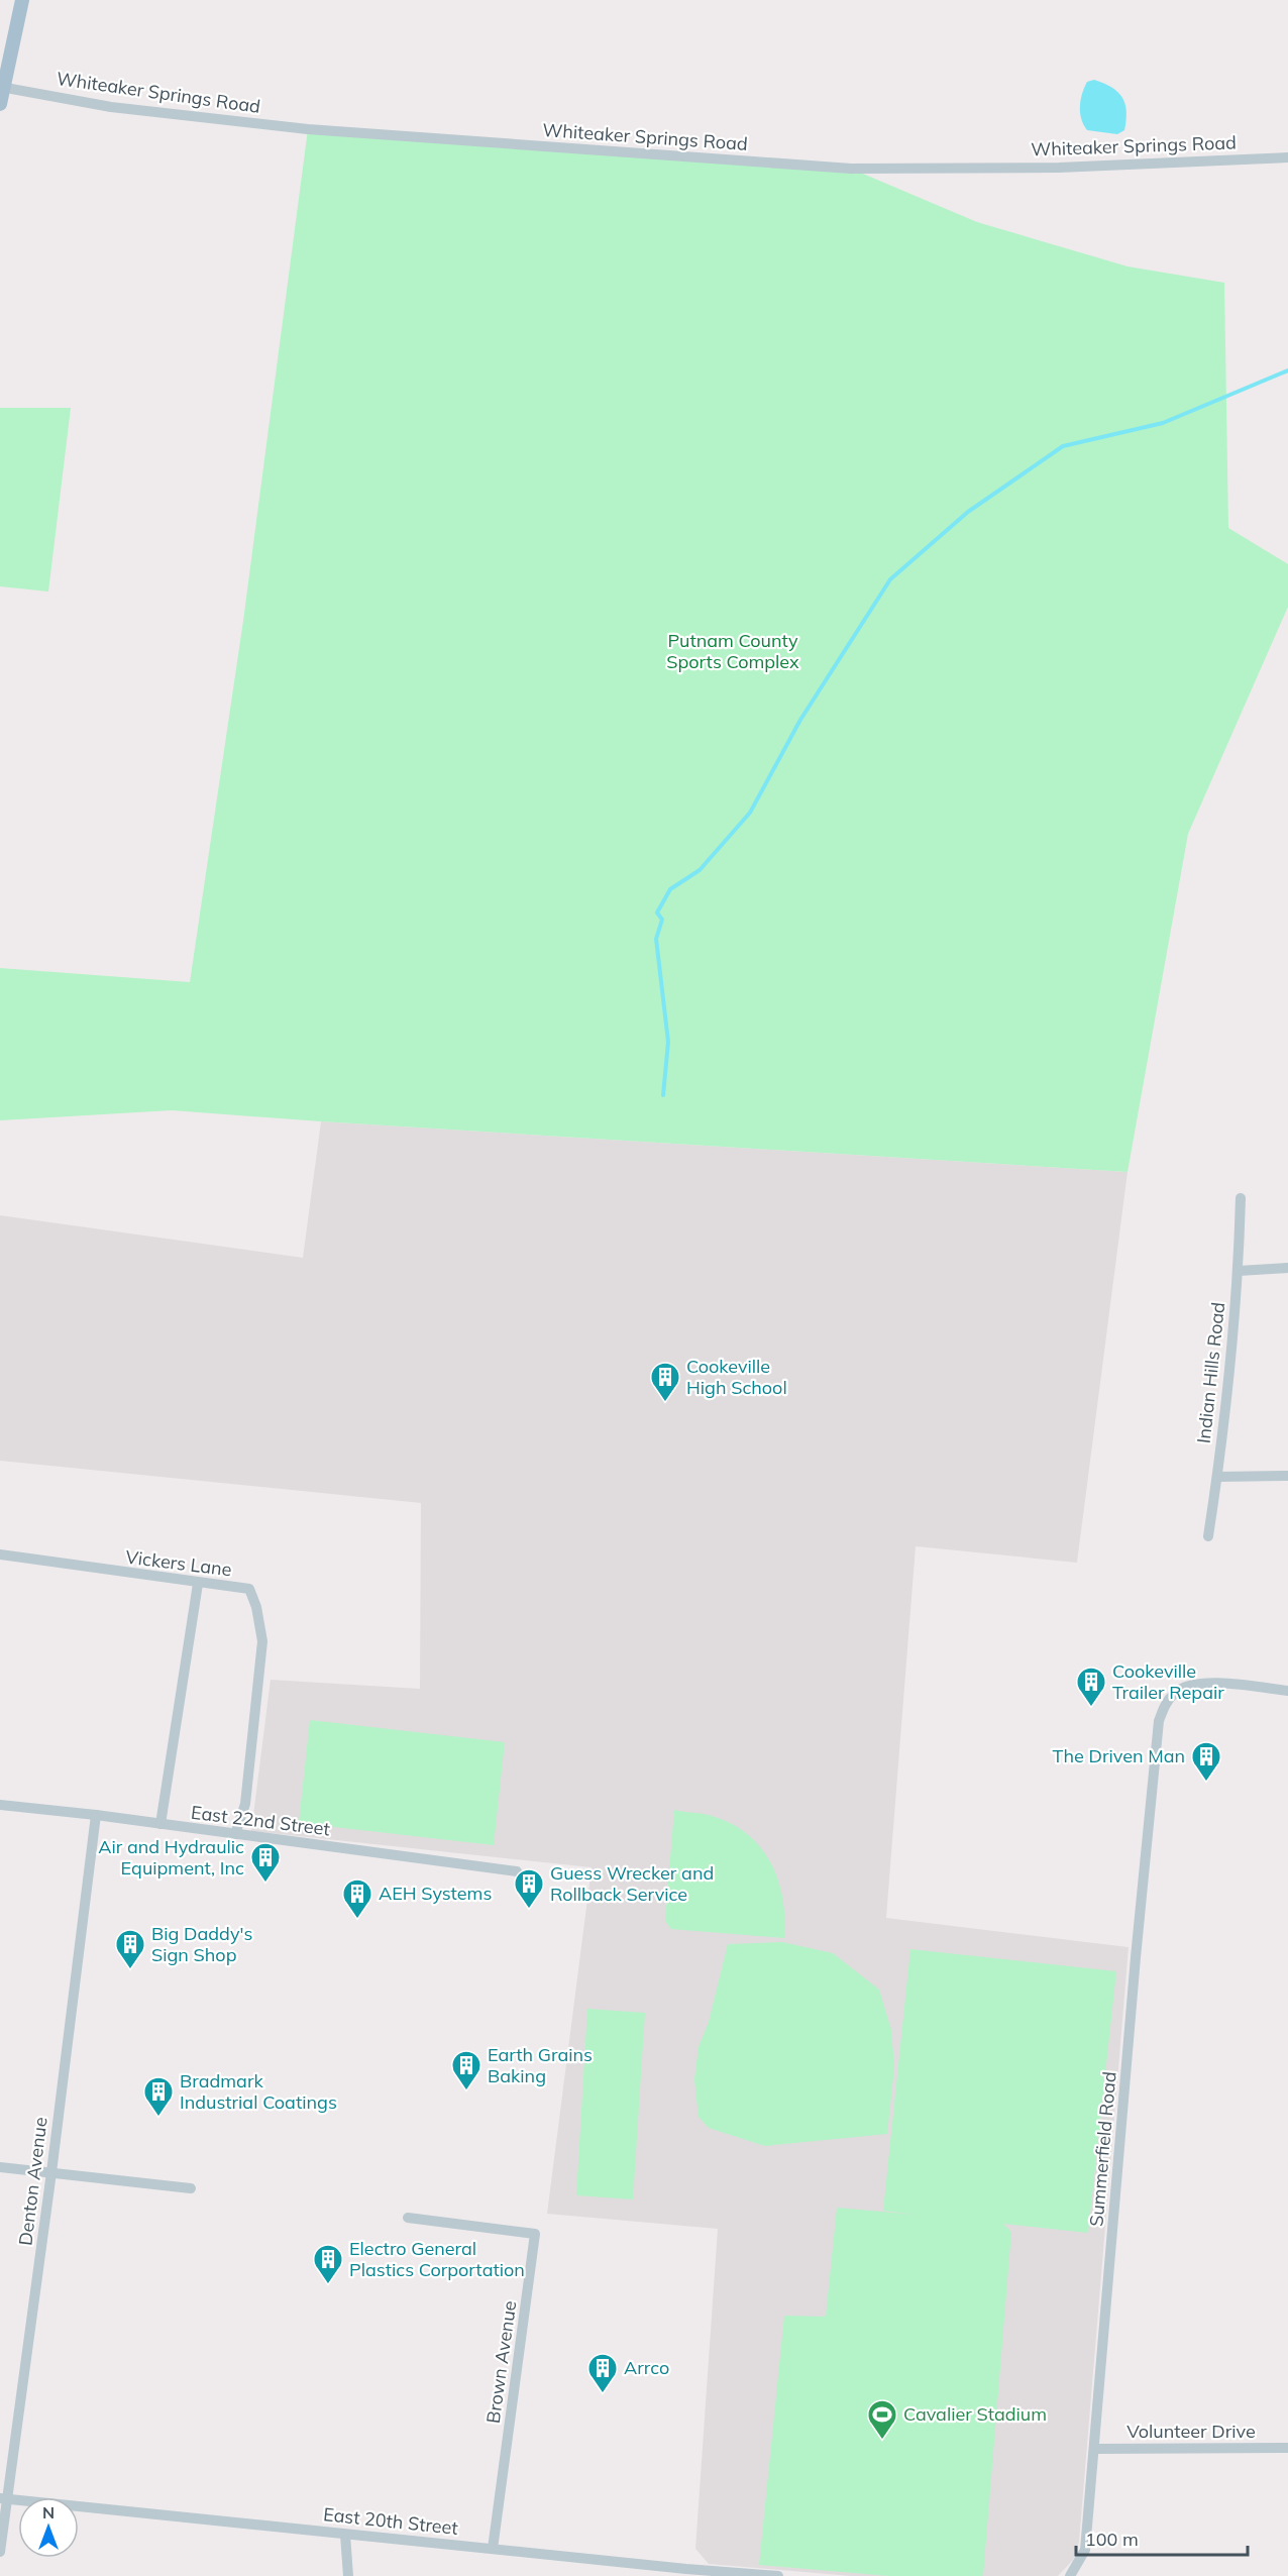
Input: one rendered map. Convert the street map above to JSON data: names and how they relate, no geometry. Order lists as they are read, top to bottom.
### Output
{
  "streets": {
    "street": [
      "Whiteaker Springs Road",
      "Indian Hills Road",
      "Vickers Lane",
      "East 22nd Street",
      "Summerfield Road",
      "Denton Avenue",
      "Brown Avenue",
      "Volunteer Drive",
      "East 20th Street"
    ]
  },
  "crossings": [
    ["Vickers Lane", "East 22nd Street"],
    ["East 22nd Street", "Denton Avenue"],
    ["Summerfield Road", "Volunteer Drive"],
    ["Denton Avenue", "East 20th Street"],
    ["Brown Avenue", "East 20th Street"]
  ],
  "parks": ["Putnam County Sports Complex"],
  "places": {
    "building": [
      "Cookeville High School",
      "Cookeville Trailer Repair",
      "The Driven Man",
      "Air and Hydraulic Equipment, Inc",
      "Guess Wrecker and Rollback Service",
      "AEH Systems",
      "Big Daddy's Sign Shop",
      "Earth Grains Baking",
      "Bradmark Industrial Coatings",
      "Electro General Plastics Corportation",
      "Arrco"
    ],
    "sports": ["Cavalier Stadium"]
  },
  "scale_bar": "100 m",
  "north": "top"
}
